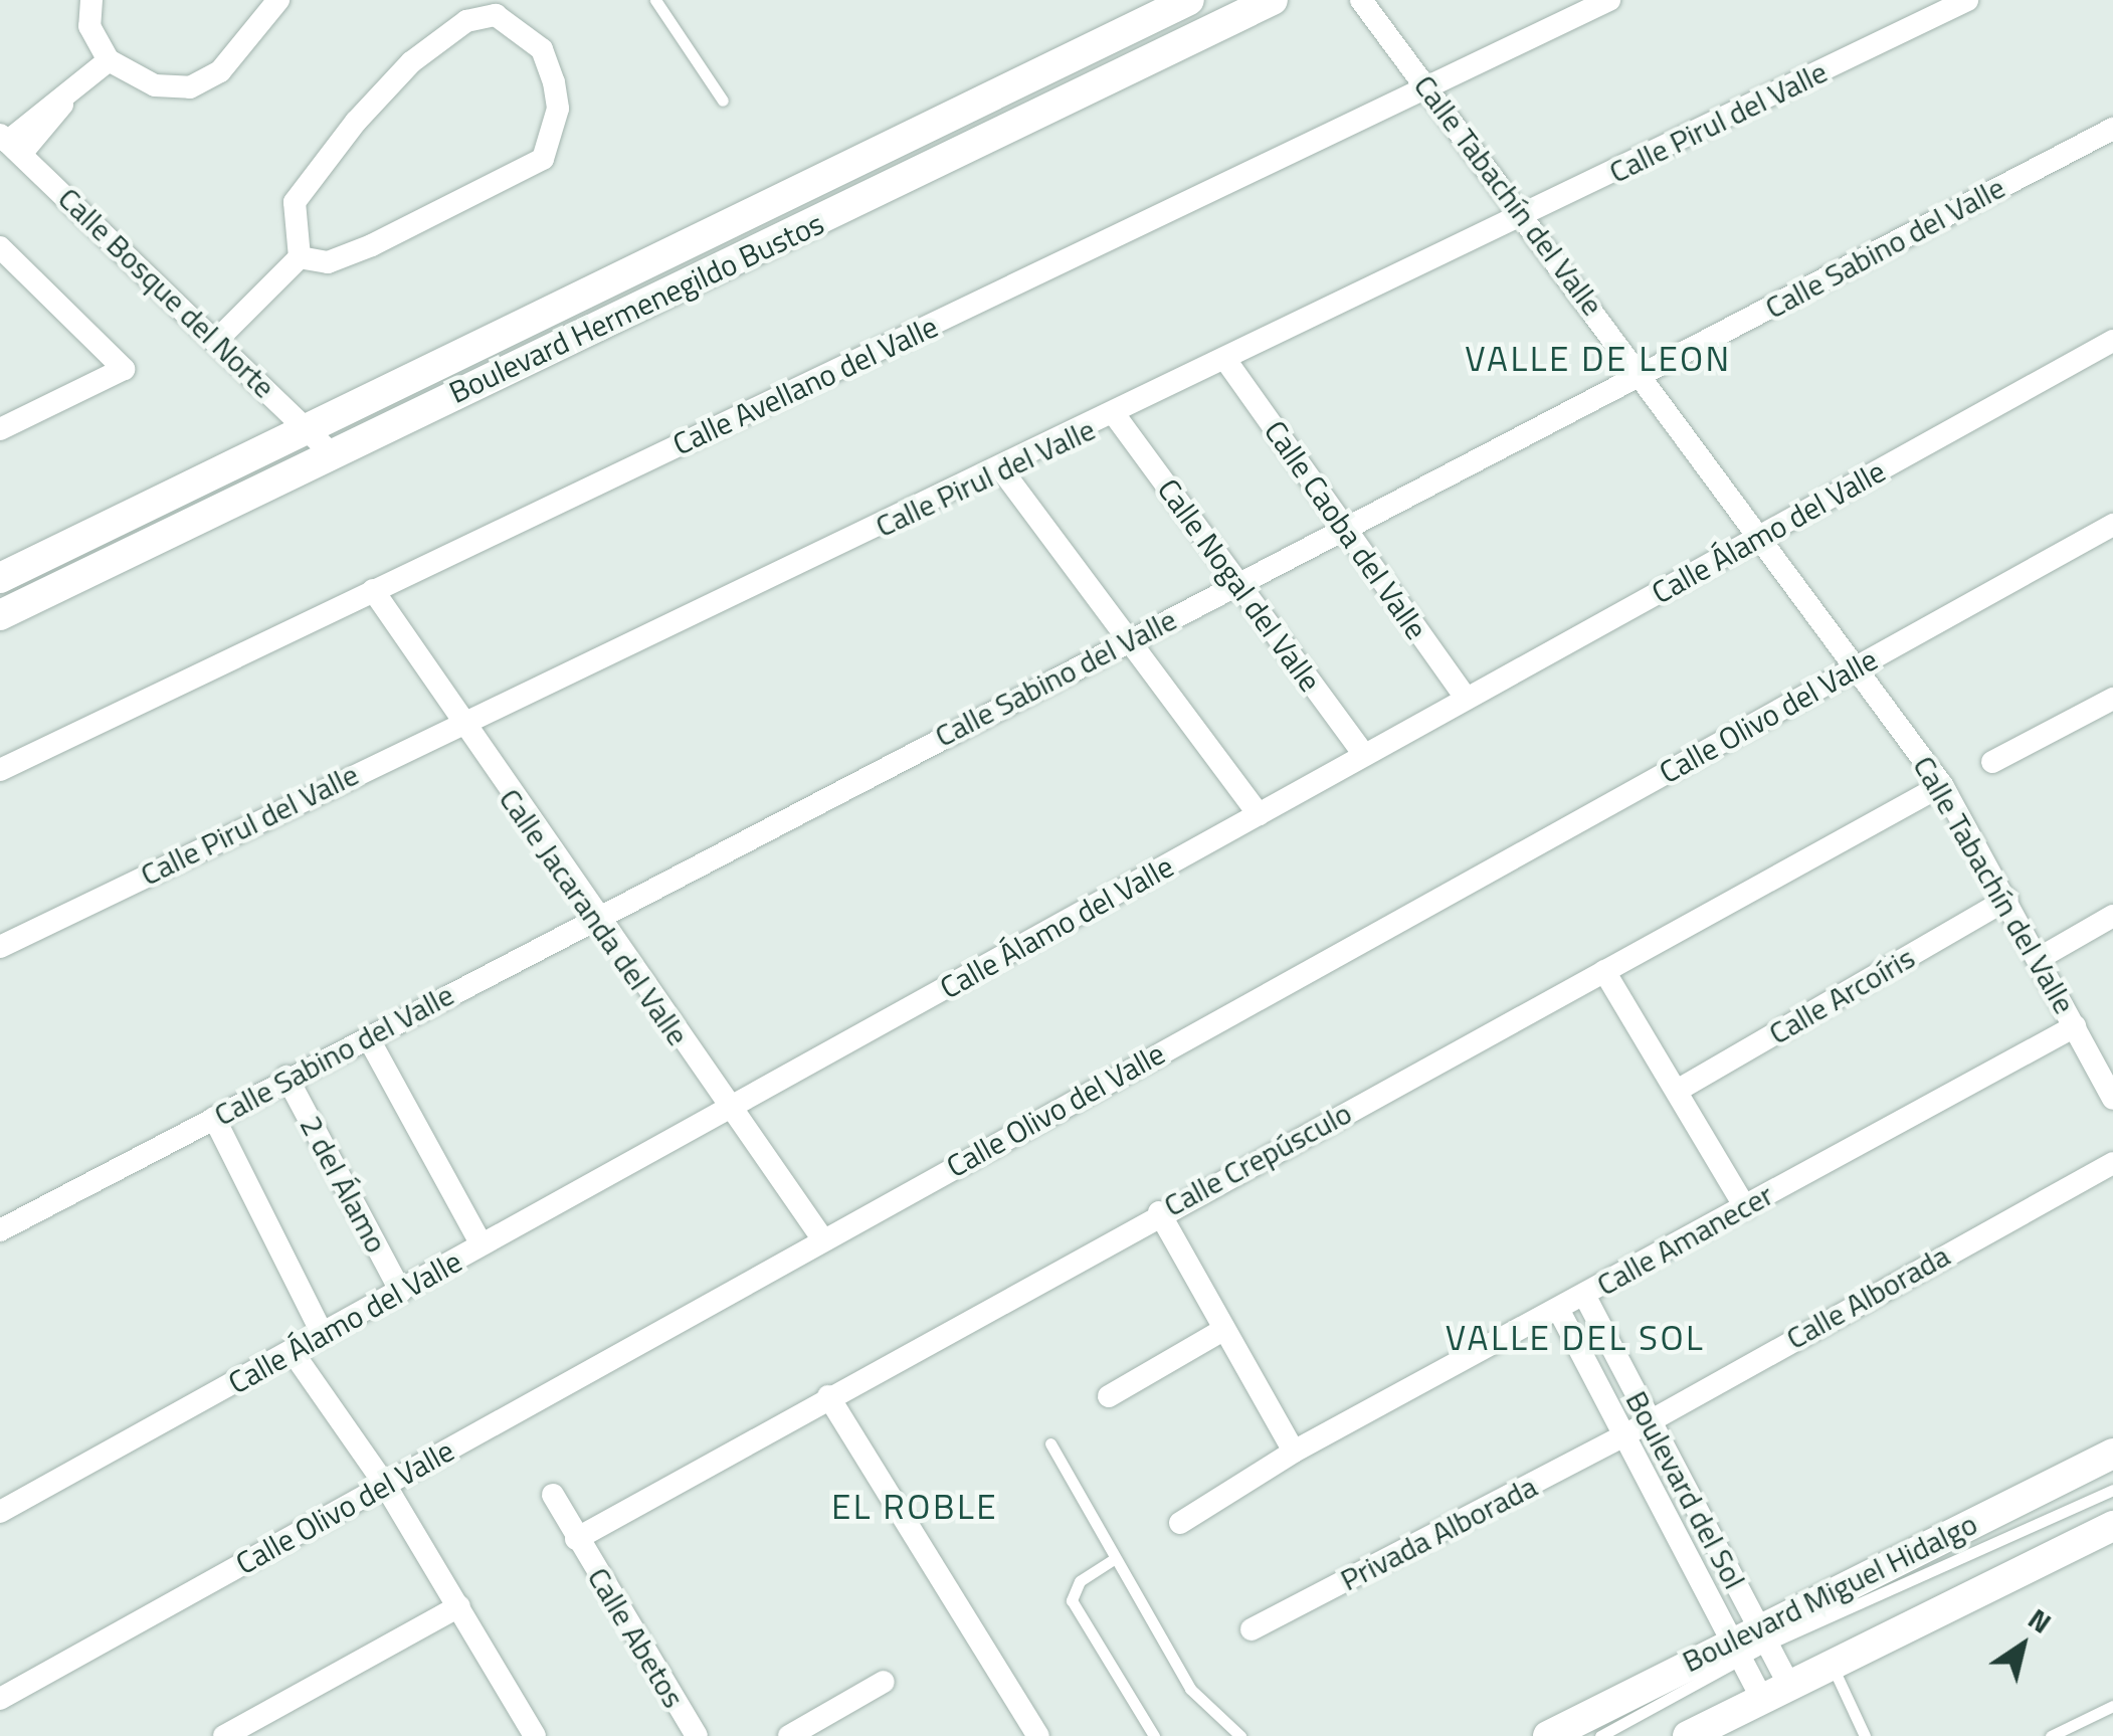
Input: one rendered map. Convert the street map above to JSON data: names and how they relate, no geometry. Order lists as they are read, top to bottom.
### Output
{
  "streets": {
    "street": [
      "Calle Pirul del Valle",
      "Calle Tabachín del Valle",
      "Calle Sabino del Valle",
      "Calle Bosque del Norte",
      "Boulevard Hermenegildo Bustos",
      "Calle Avellano del Valle",
      "Calle Caoba del Valle",
      "Calle Álamo del Valle",
      "Calle Nogal del Valle",
      "Calle Olivo del Valle",
      "Calle Jacaranda del Valle",
      "Calle Arcoíris",
      "Calle Crepúsculo",
      "2 del Álamo",
      "Calle Amanecer",
      "Calle Alborada",
      "Boulevard del Sol",
      "Privada Alborada",
      "Boulevard Miguel Hidalgo",
      "Calle Abetos"
    ]
  },
  "crossings": [
    ["Calle Pirul del Valle", "Calle Tabachín del Valle"],
    ["Calle Pirul del Valle", "Calle Caoba del Valle"],
    ["Calle Pirul del Valle", "Calle Nogal del Valle"],
    ["Calle Pirul del Valle", "Calle Jacaranda del Valle"],
    ["Calle Tabachín del Valle", "Calle Sabino del Valle"],
    ["Calle Tabachín del Valle", "Calle Avellano del Valle"],
    ["Calle Tabachín del Valle", "Calle Álamo del Valle"],
    ["Calle Tabachín del Valle", "Calle Olivo del Valle"],
    ["Calle Tabachín del Valle", "Calle Arcoíris"],
    ["Calle Tabachín del Valle", "Calle Crepúsculo"],
    ["Calle Tabachín del Valle", "Calle Amanecer"],
    ["Calle Sabino del Valle", "Calle Caoba del Valle"],
    ["Calle Sabino del Valle", "Calle Nogal del Valle"],
    ["Calle Sabino del Valle", "Calle Jacaranda del Valle"],
    ["Calle Sabino del Valle", "2 del Álamo"],
    ["Calle Bosque del Norte", "Boulevard Hermenegildo Bustos"],
    ["Calle Avellano del Valle", "Calle Jacaranda del Valle"],
    ["Calle Caoba del Valle", "Calle Álamo del Valle"],
    ["Calle Álamo del Valle", "Calle Nogal del Valle"],
    ["Calle Álamo del Valle", "Calle Jacaranda del Valle"],
    ["Calle Álamo del Valle", "2 del Álamo"],
    ["Calle Olivo del Valle", "Calle Jacaranda del Valle"],
    ["Calle Crepúsculo", "Calle Abetos"],
    ["Calle Amanecer", "Boulevard del Sol"],
    ["Calle Alborada", "Boulevard del Sol"],
    ["Calle Alborada", "Privada Alborada"],
    ["Boulevard del Sol", "Privada Alborada"],
    ["Boulevard del Sol", "Boulevard Miguel Hidalgo"]
  ],
  "districts": ["VALLE DE LEON", "VALLE DEL SOL", "EL ROBLE"],
  "north": "top right"
}
